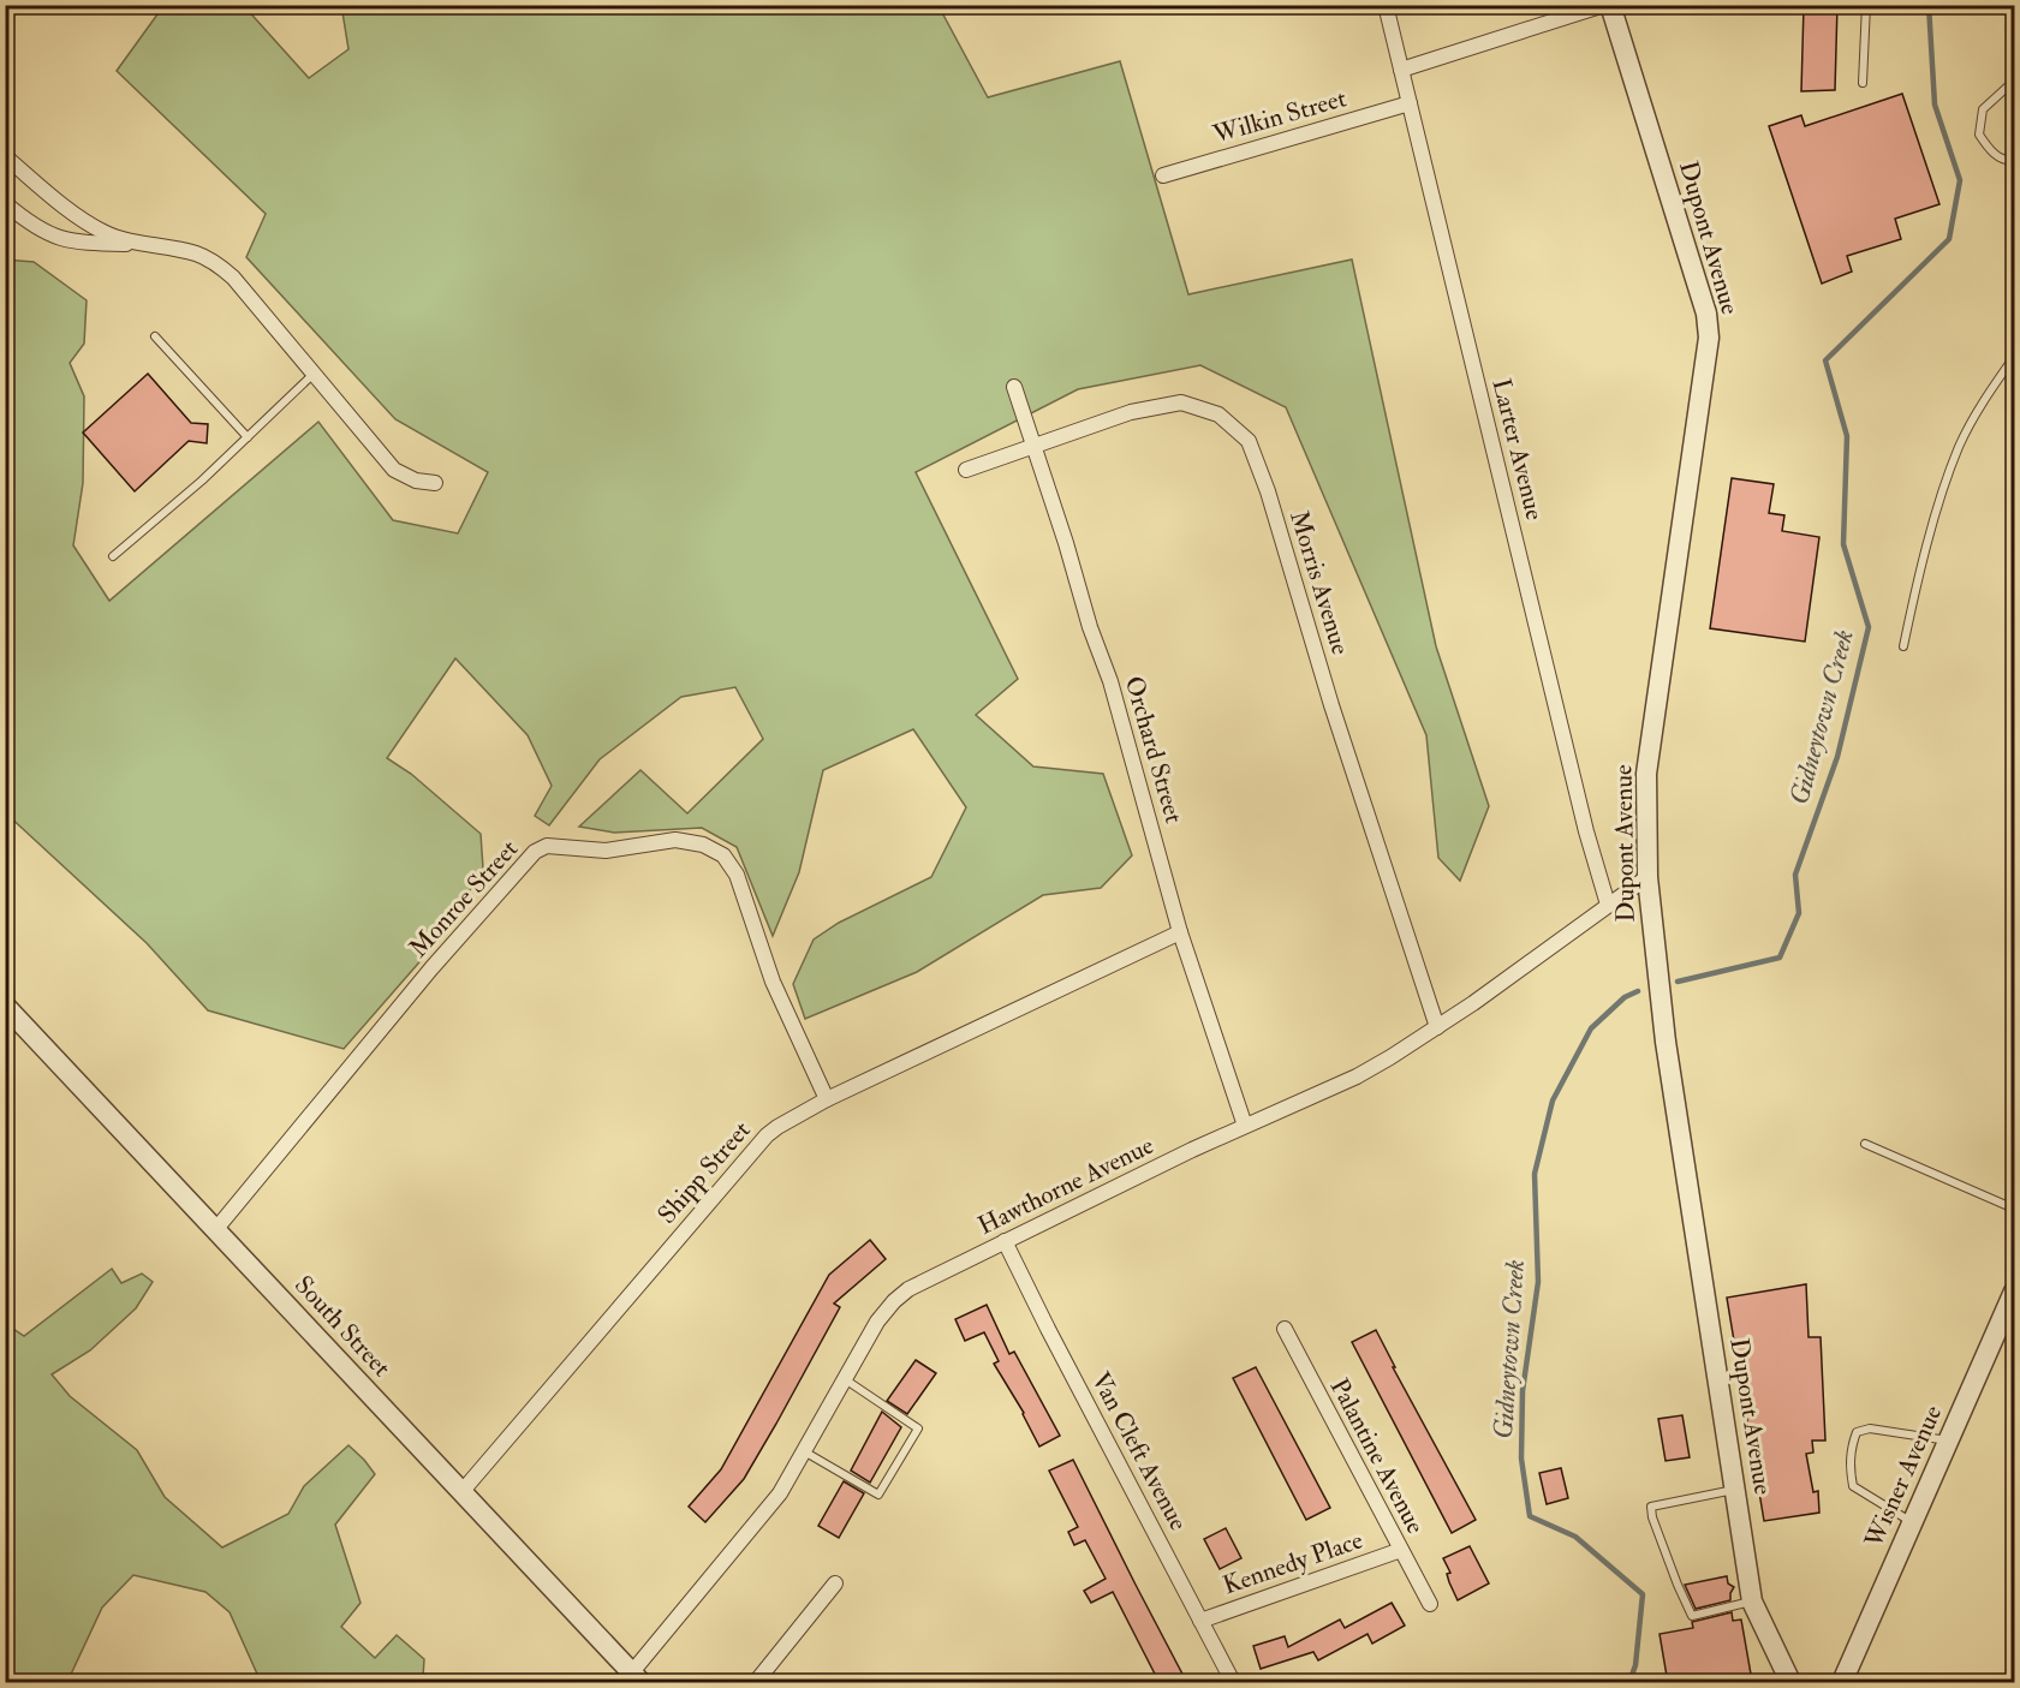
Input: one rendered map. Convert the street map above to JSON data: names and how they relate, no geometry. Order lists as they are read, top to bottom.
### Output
{
  "streets": {
    "street": [
      "Wilkin Street",
      "Dupont Avenue",
      "Larter Avenue",
      "Morris Avenue",
      "Orchard Street",
      "Monroe Street",
      "Shipp Street",
      "Hawthorne Avenue",
      "South Street",
      "Van Cleft Avenue",
      "Palantine Avenue",
      "Wisner Avenue",
      "Kennedy Place"
    ]
  },
  "crossings": [
    ["Wilkin Street", "Larter Avenue"],
    ["Dupont Avenue", "Hawthorne Avenue"],
    ["Larter Avenue", "Hawthorne Avenue"],
    ["Morris Avenue", "Orchard Street"],
    ["Morris Avenue", "Hawthorne Avenue"],
    ["Orchard Street", "Shipp Street"],
    ["Orchard Street", "Hawthorne Avenue"],
    ["Monroe Street", "Shipp Street"],
    ["Monroe Street", "South Street"],
    ["Shipp Street", "South Street"],
    ["Hawthorne Avenue", "South Street"],
    ["Hawthorne Avenue", "Van Cleft Avenue"],
    ["Van Cleft Avenue", "Kennedy Place"],
    ["Palantine Avenue", "Kennedy Place"]
  ],
  "water": ["Gidneytown Creek"]
}
